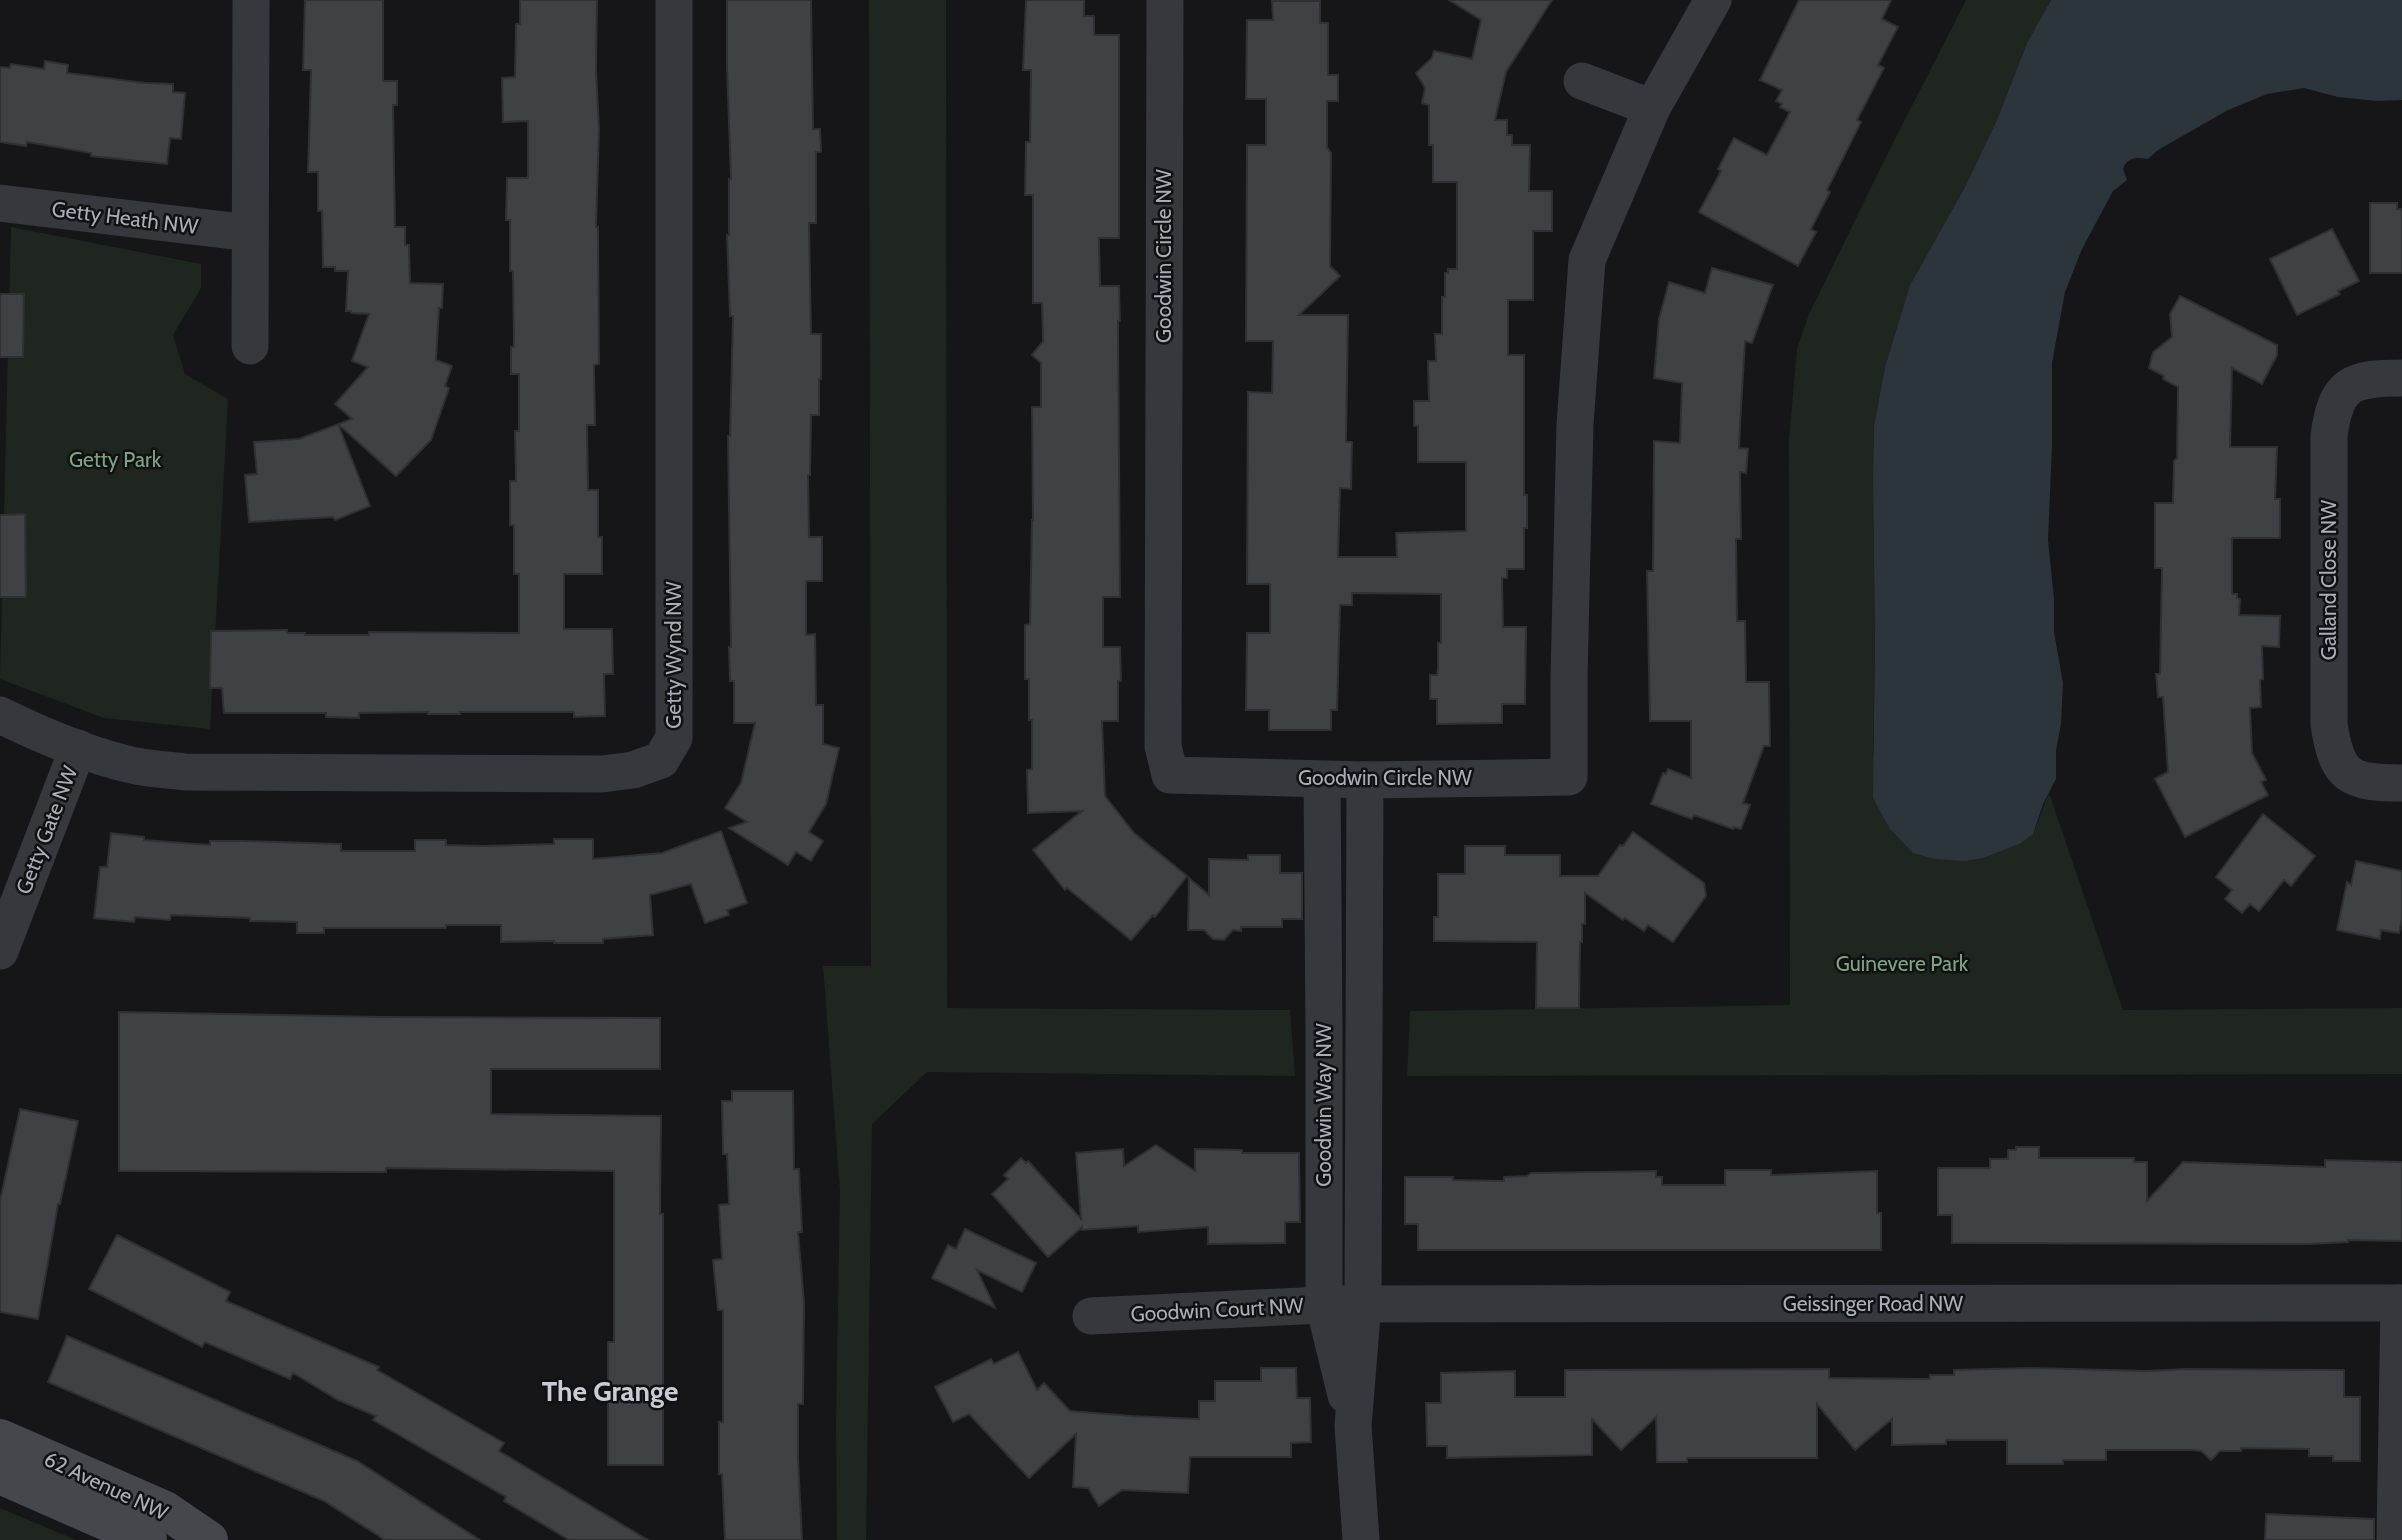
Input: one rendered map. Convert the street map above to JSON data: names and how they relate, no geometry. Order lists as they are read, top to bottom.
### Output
{
  "streets": {
    "main road": ["62 Avenue NW"],
    "street": [
      "Getty Heath NW",
      "Goodwin Circle NW",
      "Galland Close NW",
      "Getty Wynd NW",
      "Getty Gate NW",
      "Goodwin Way NW",
      "Geissinger Road NW",
      "Goodwin Court NW"
    ]
  },
  "crossings": [
    ["Goodwin Circle NW", "Goodwin Way NW"],
    ["Getty Wynd NW", "Getty Gate NW"],
    ["Goodwin Way NW", "Geissinger Road NW"],
    ["Goodwin Way NW", "Goodwin Court NW"],
    ["Geissinger Road NW", "Goodwin Court NW"]
  ],
  "districts": ["The Grange"],
  "parks": ["Getty Park", "Guinevere Park"]
}
